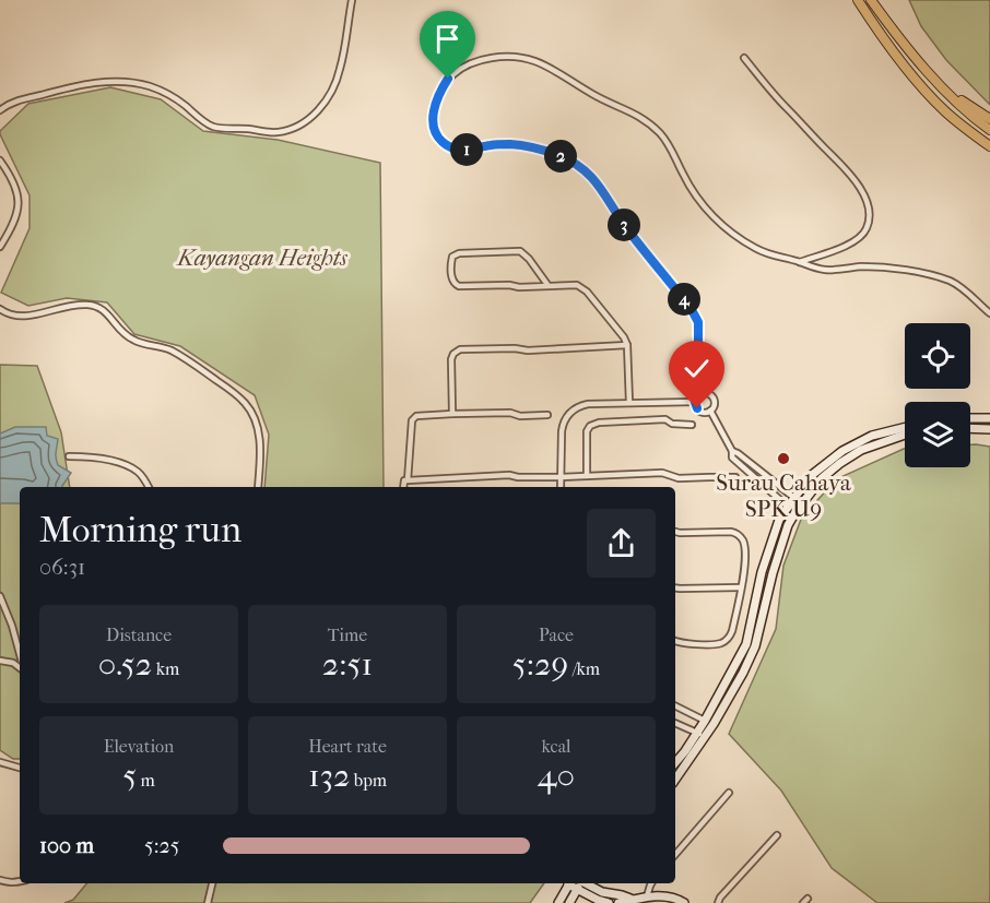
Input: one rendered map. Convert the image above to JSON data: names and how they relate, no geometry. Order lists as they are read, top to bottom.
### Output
{
  "parks": ["Kayangan Heights"],
  "places": ["Surau Cahaya SPK U9"],
  "page": {
    "pins": [
      "1",
      "2",
      "3",
      "4"
    ],
    "heading": ["Morning run", "06:31"],
    "stats": [
      ["Distance", "0.52 km"],
      ["Time", "2:51"],
      ["Pace", "5:29 /km"],
      ["Elevation", "5 m"],
      ["Heart rate", "132 bpm"],
      ["kcal", "40"]
    ],
    "list": [
      {
        "name": "100 m",
        "note": "5:25"
      }
    ]
  }
}
